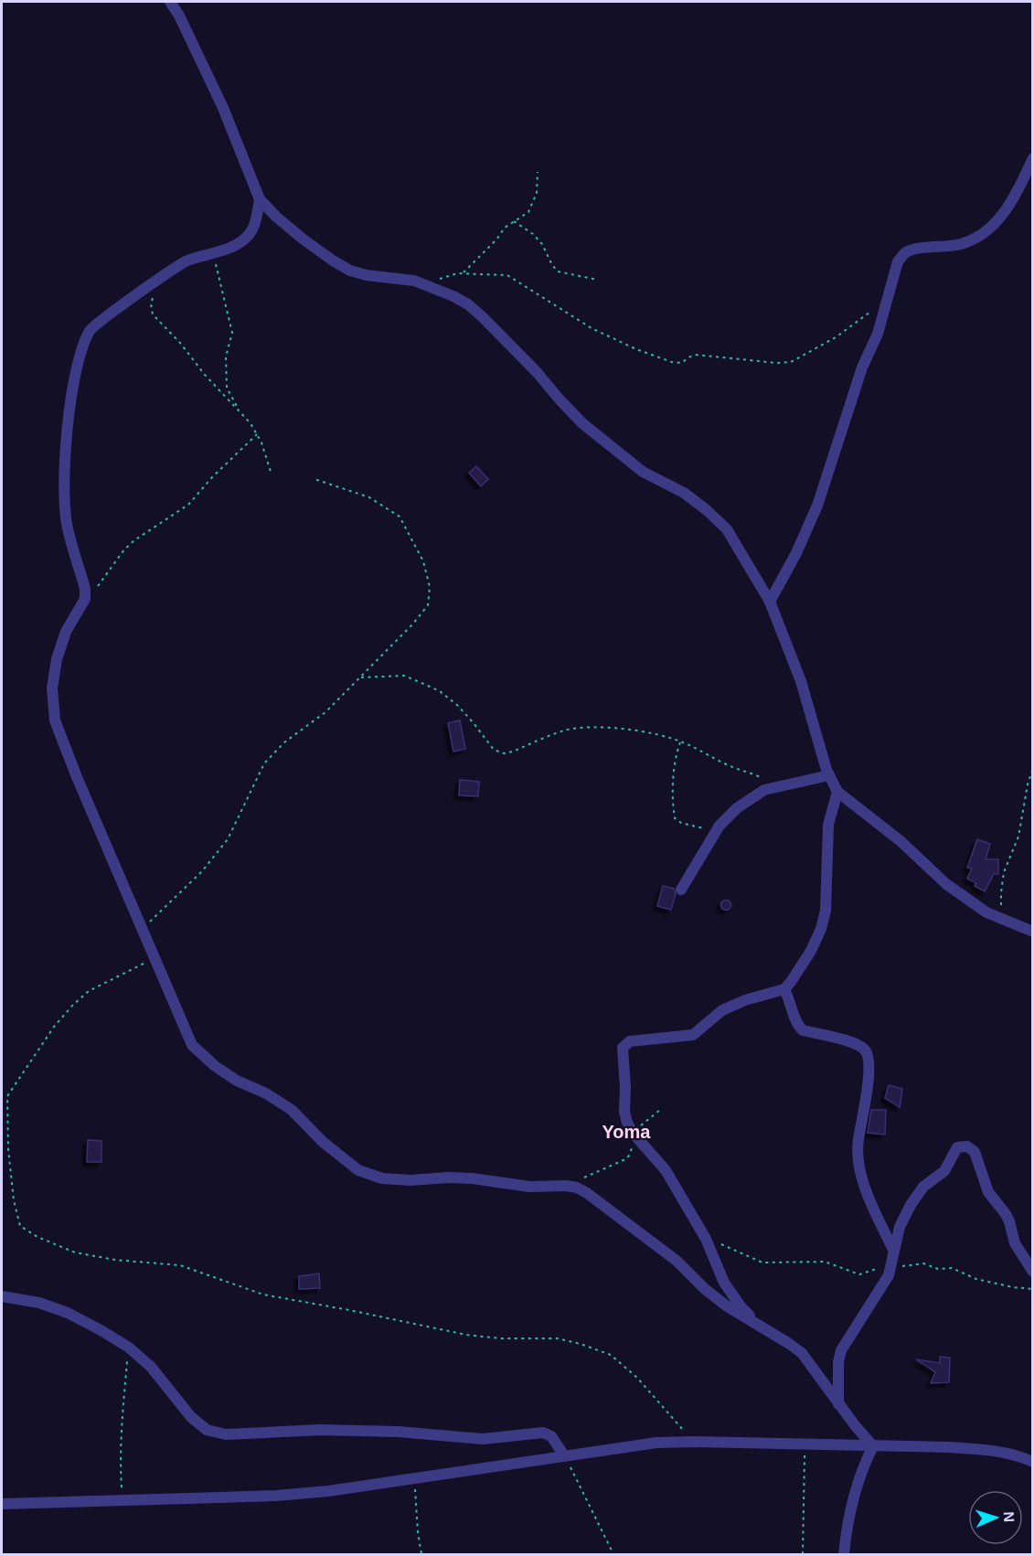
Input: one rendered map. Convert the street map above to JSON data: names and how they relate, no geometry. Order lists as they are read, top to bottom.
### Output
{
  "districts": ["Yoma"],
  "north": "right"
}
